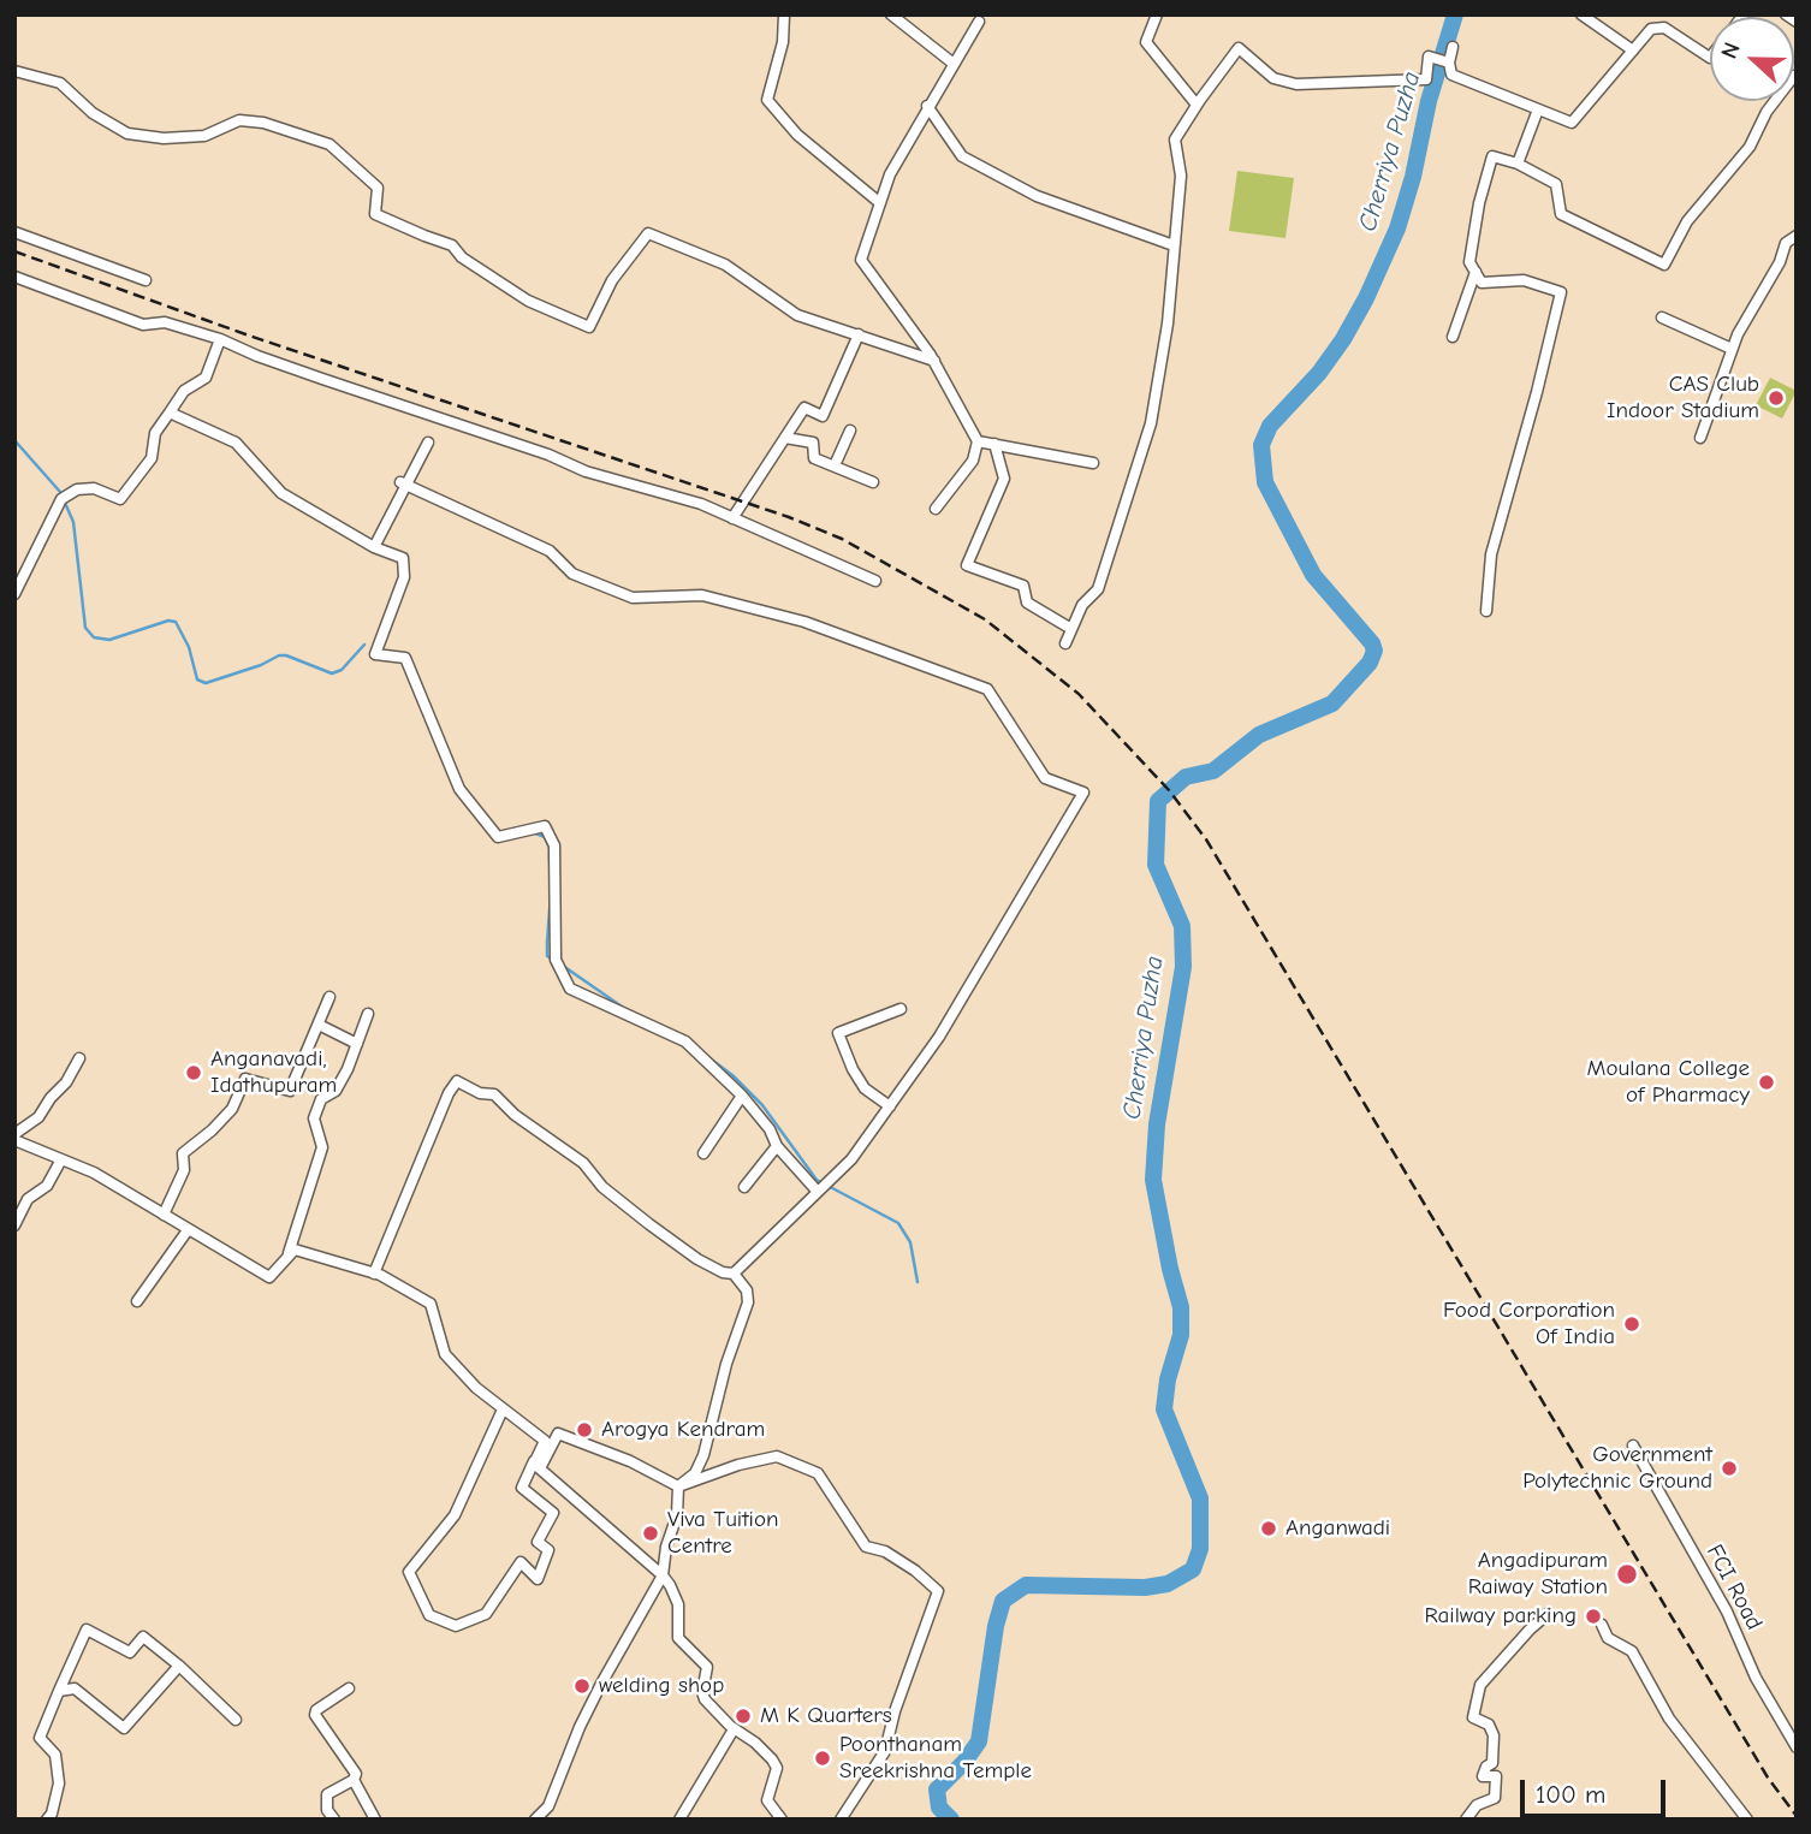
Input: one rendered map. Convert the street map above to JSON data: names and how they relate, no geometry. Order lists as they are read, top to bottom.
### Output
{
  "streets": {
    "street": ["FCI Road"]
  },
  "water": ["Cherriya Puzha"],
  "places": [
    "CAS Club Indoor Stadium",
    "Anganavadi, Idathupuram",
    "Moulana College of Pharmacy",
    "Food Corporation Of India",
    "Arogya Kendram",
    "Government Polytechnic Ground",
    "Anganwadi",
    "Viva Tuition Centre",
    "Angadipuram Raiway Station",
    "Railway parking",
    "welding shop",
    "M K Quarters",
    "Poonthanam Sreekrishna Temple"
  ],
  "scale_bar": "100 m",
  "north": "left"
}
